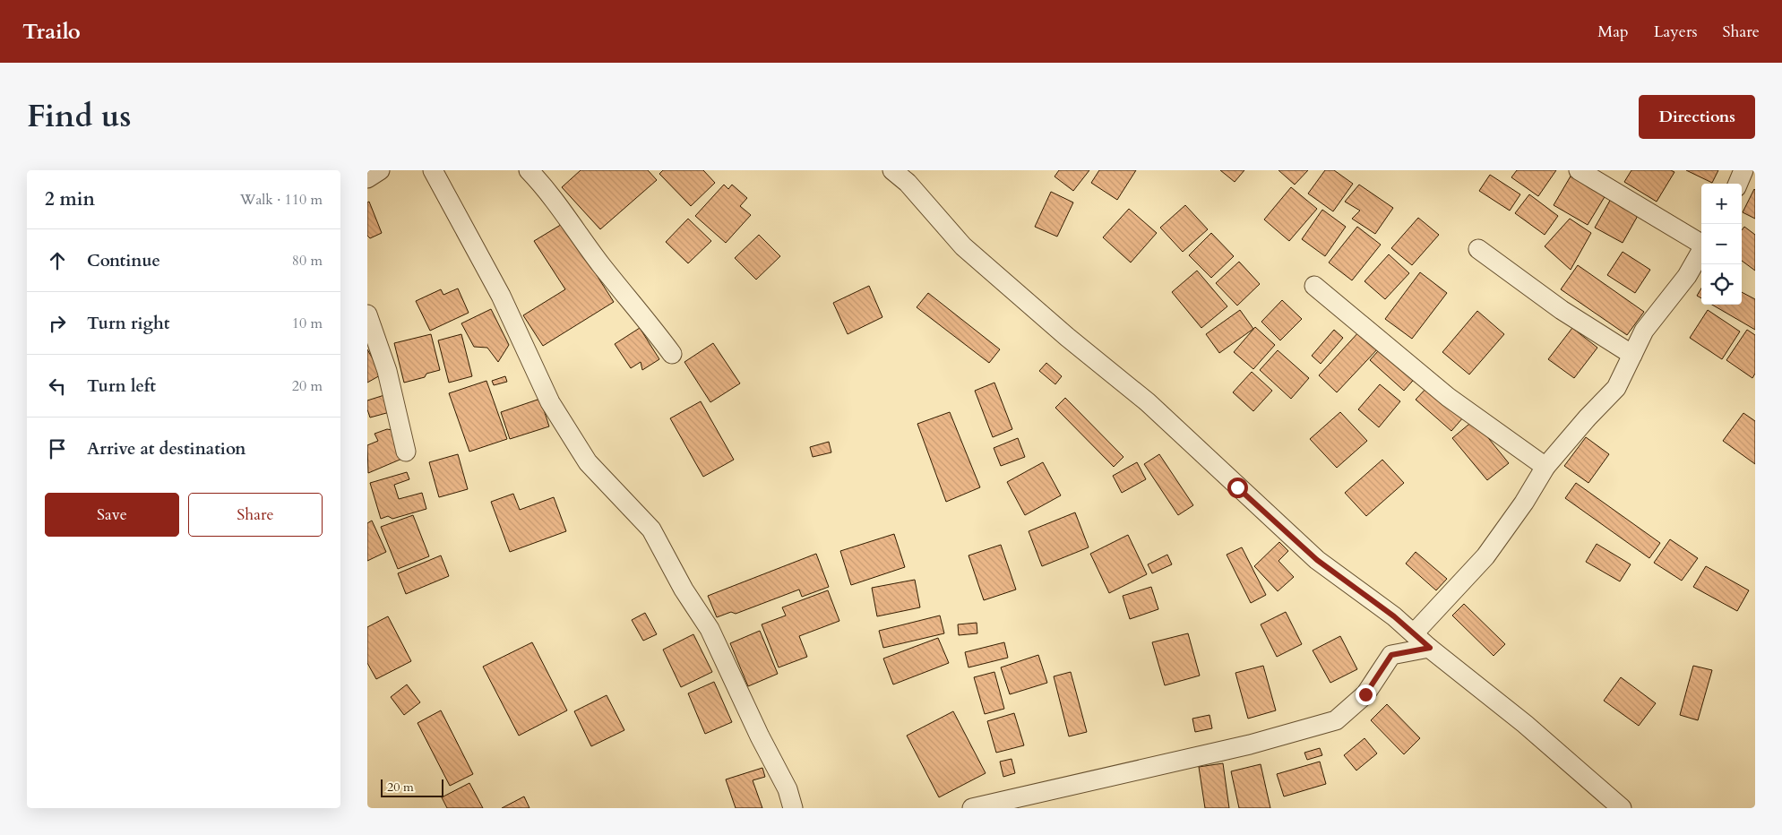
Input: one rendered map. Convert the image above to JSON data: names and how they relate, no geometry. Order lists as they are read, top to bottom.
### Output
{
  "scale_bar": "20 m",
  "page": {
    "header": "Trailo",
    "nav": ["Map", "Layers", "Share"],
    "title": "Find us",
    "buttons": [
      "Directions",
      ["Save", "Share"]
    ],
    "heading": ["2 min", "Walk · 110 m"],
    "map_buttons": ["+", "−"],
    "list": [
      ["Continue", "80 m"],
      ["Turn right", "10 m"],
      ["Turn left", "20 m"],
      "Arrive at destination"
    ],
    "scale": "20 m"
  }
}
